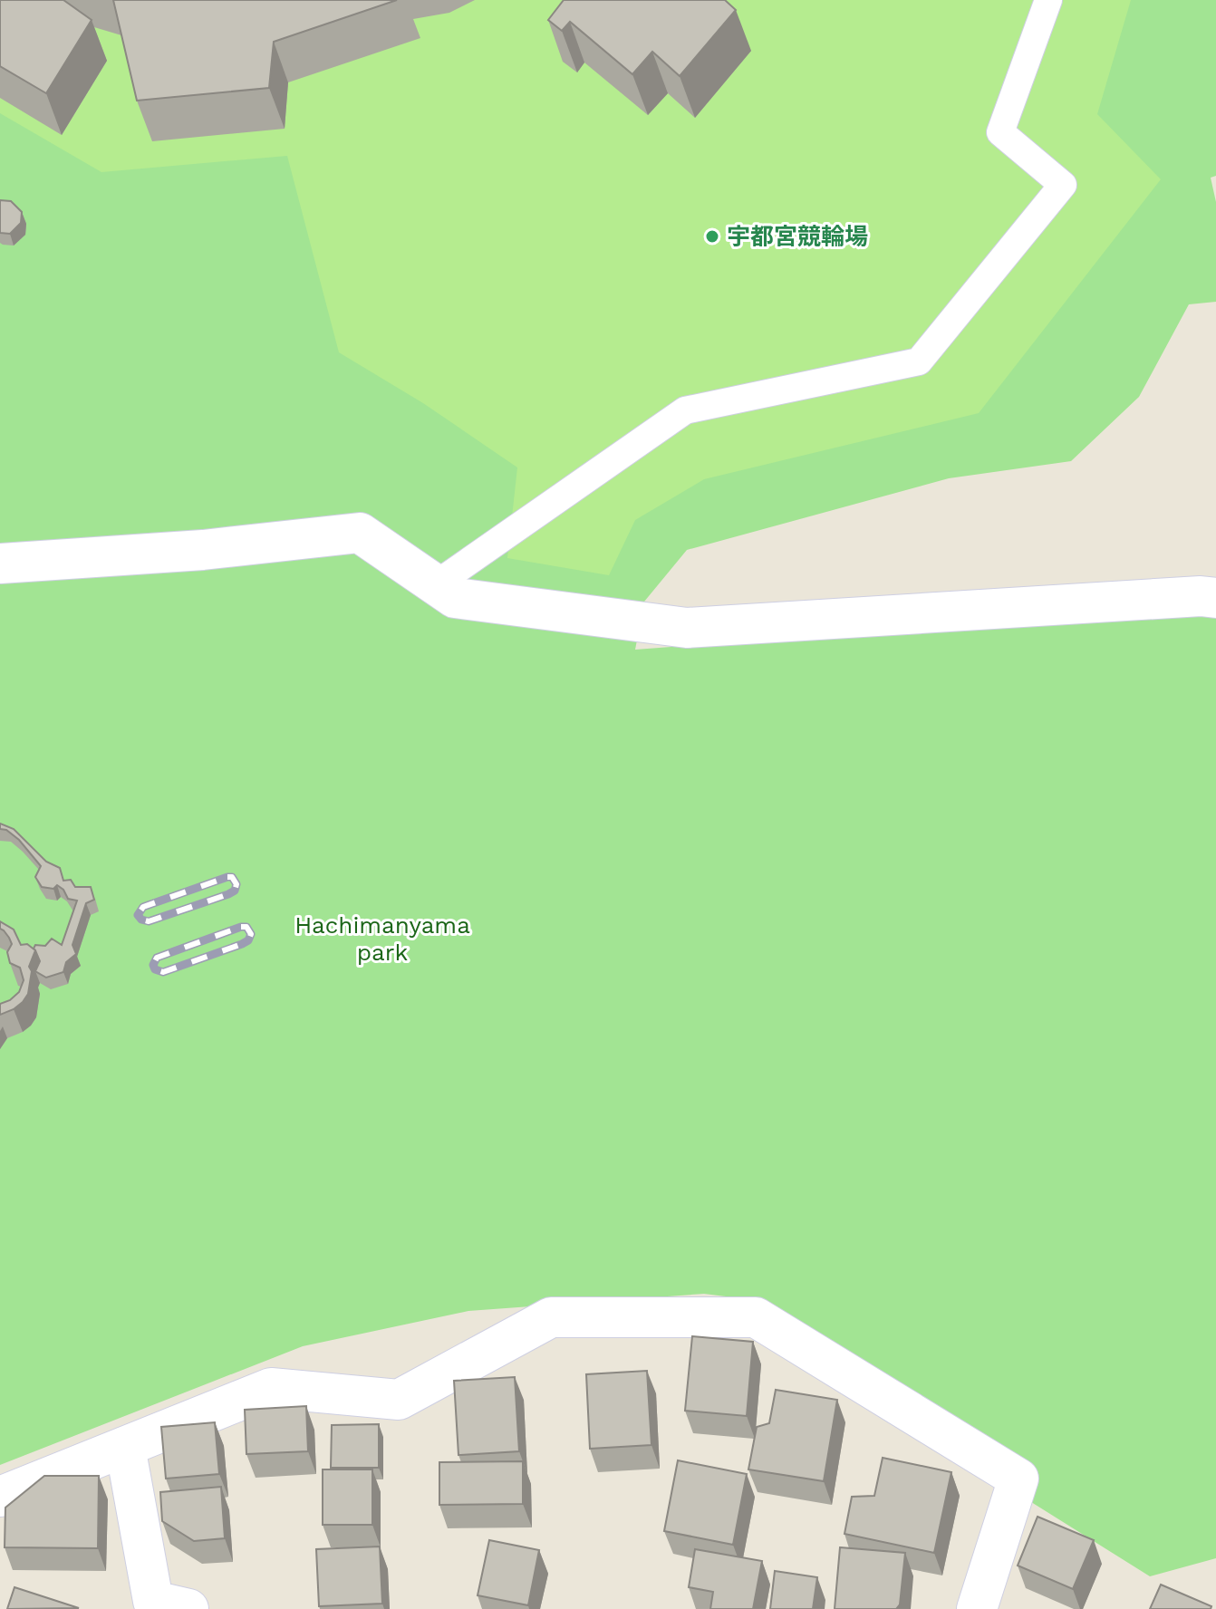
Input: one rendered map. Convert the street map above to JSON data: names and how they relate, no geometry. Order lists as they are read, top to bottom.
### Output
{
  "parks": ["Hachimanyama park"],
  "places": ["宇都宮競輪場"]
}
